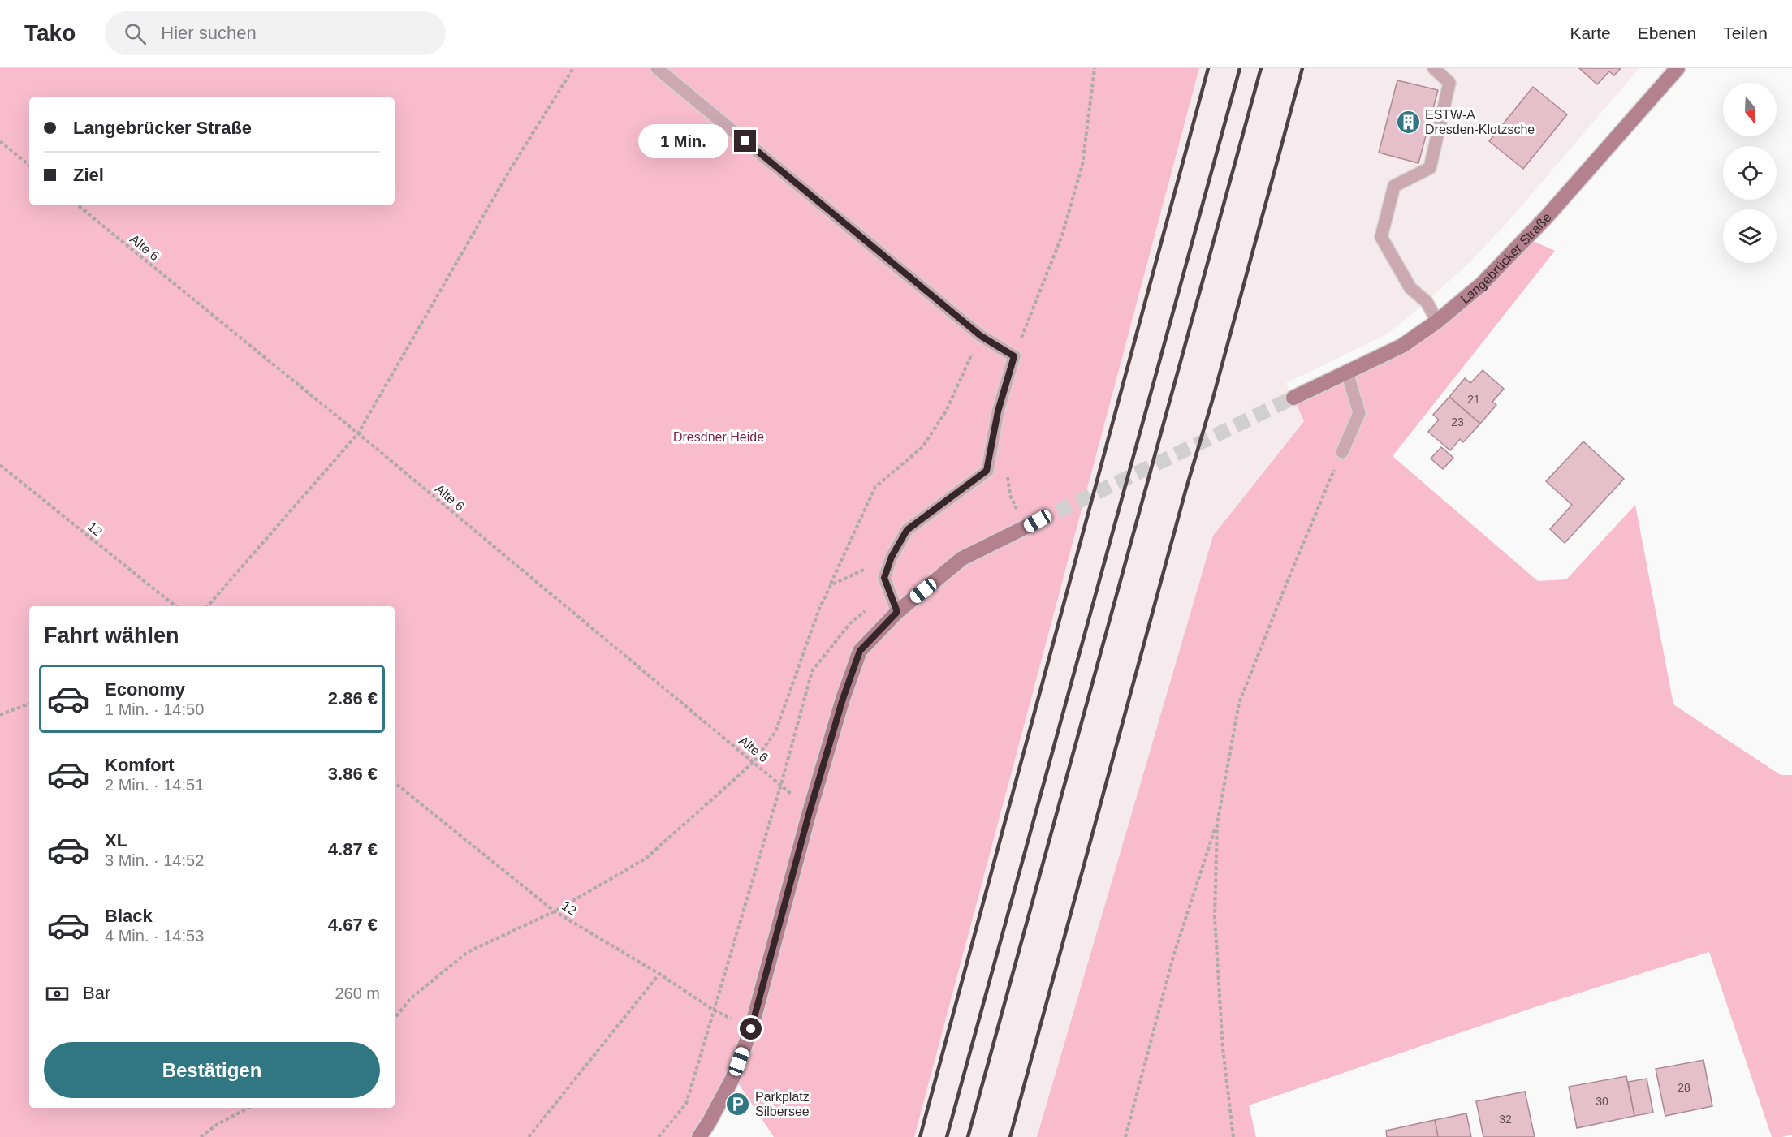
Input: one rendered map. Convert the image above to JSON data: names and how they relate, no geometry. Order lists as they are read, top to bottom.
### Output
{
  "streets": {
    "main road": ["Langebrücker Straße"],
    "path": ["Alte 6", "12"]
  },
  "parks": ["Dresdner Heide"],
  "places": {
    "building": ["ESTW-A Dresden-Klotzsche"],
    "parking": ["Parkplatz Silbersee"]
  },
  "house_numbers": [
    "21",
    "23",
    "28",
    "30",
    "32"
  ],
  "north": "bottom",
  "page": {
    "header": "Tako",
    "search": "Hier suchen",
    "nav": ["Karte", "Ebenen", "Teilen"],
    "banner": ["Langebrücker Straße", "Ziel"],
    "bubble": "1 Min.",
    "heading": "Fahrt wählen",
    "list": [
      {
        "name": "Economy",
        "note": "1 Min. · 14:50",
        "value": "2.86 €"
      },
      {
        "name": "Komfort",
        "note": "2 Min. · 14:51",
        "value": "3.86 €"
      },
      {
        "name": "XL",
        "note": "3 Min. · 14:52",
        "value": "4.87 €"
      },
      {
        "name": "Black",
        "note": "4 Min. · 14:53",
        "value": "4.67 €"
      }
    ],
    "pay": ["Bar", "260 m"],
    "buttons": "Bestätigen"
  }
}
